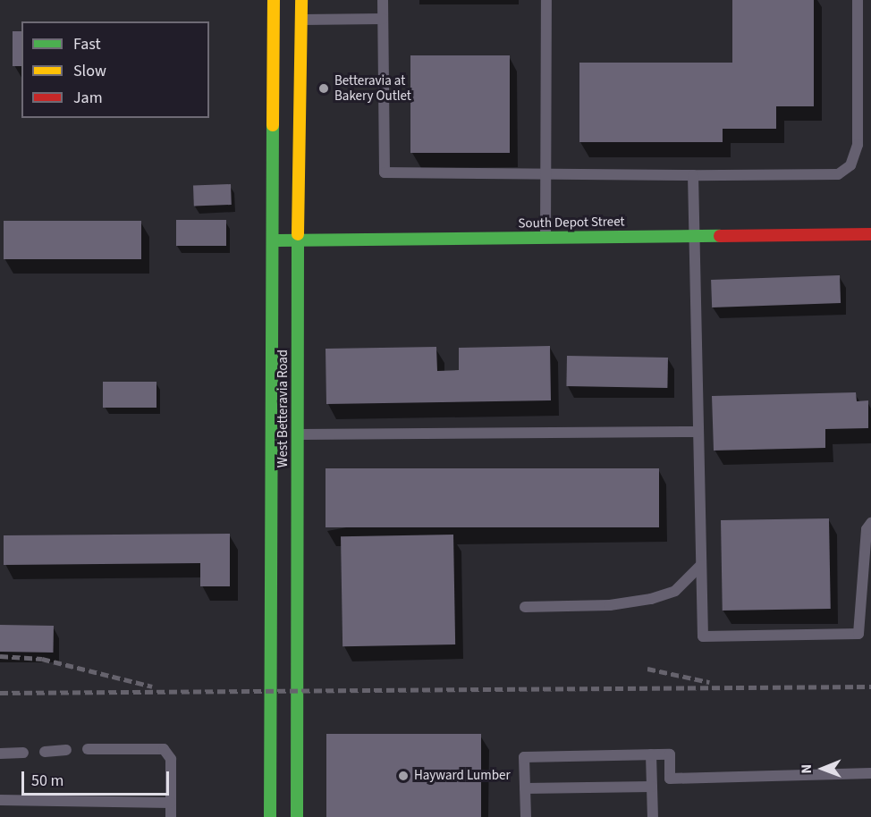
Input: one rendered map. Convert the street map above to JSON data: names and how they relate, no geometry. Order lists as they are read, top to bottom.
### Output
{
  "streets": {
    "main road": ["South Depot Street", "West Betteravia Road"]
  },
  "crossings": [
    ["South Depot Street", "West Betteravia Road"]
  ],
  "places": ["Betteravia at Bakery Outlet", "Hayward Lumber"],
  "legend": ["Fast", "Slow", "Jam"],
  "scale_bar": "50 m",
  "north": "left"
}
